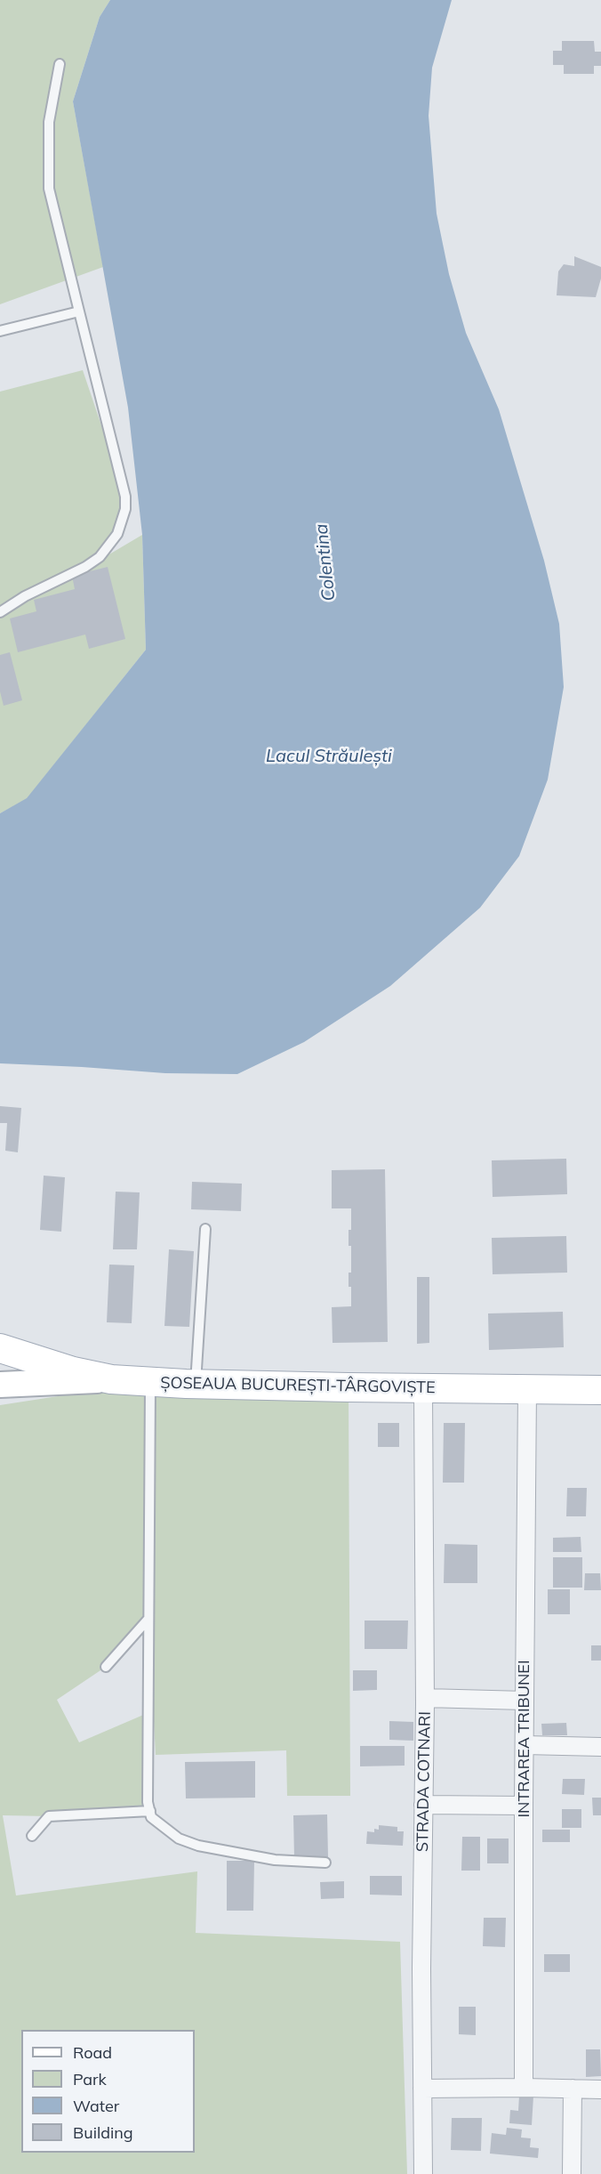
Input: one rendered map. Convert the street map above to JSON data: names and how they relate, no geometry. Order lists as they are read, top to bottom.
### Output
{
  "streets": {
    "main road": ["ȘOSEAUA BUCUREȘTI-TÂRGOVIȘTE"],
    "street": ["INTRAREA TRIBUNEI", "STRADA COTNARI"]
  },
  "crossings": [
    ["ȘOSEAUA BUCUREȘTI-TÂRGOVIȘTE", "INTRAREA TRIBUNEI"],
    ["ȘOSEAUA BUCUREȘTI-TÂRGOVIȘTE", "STRADA COTNARI"]
  ],
  "water": ["Colentina", "Lacul Străulești"],
  "legend": [
    "Road",
    "Park",
    "Water",
    "Building"
  ]
}
